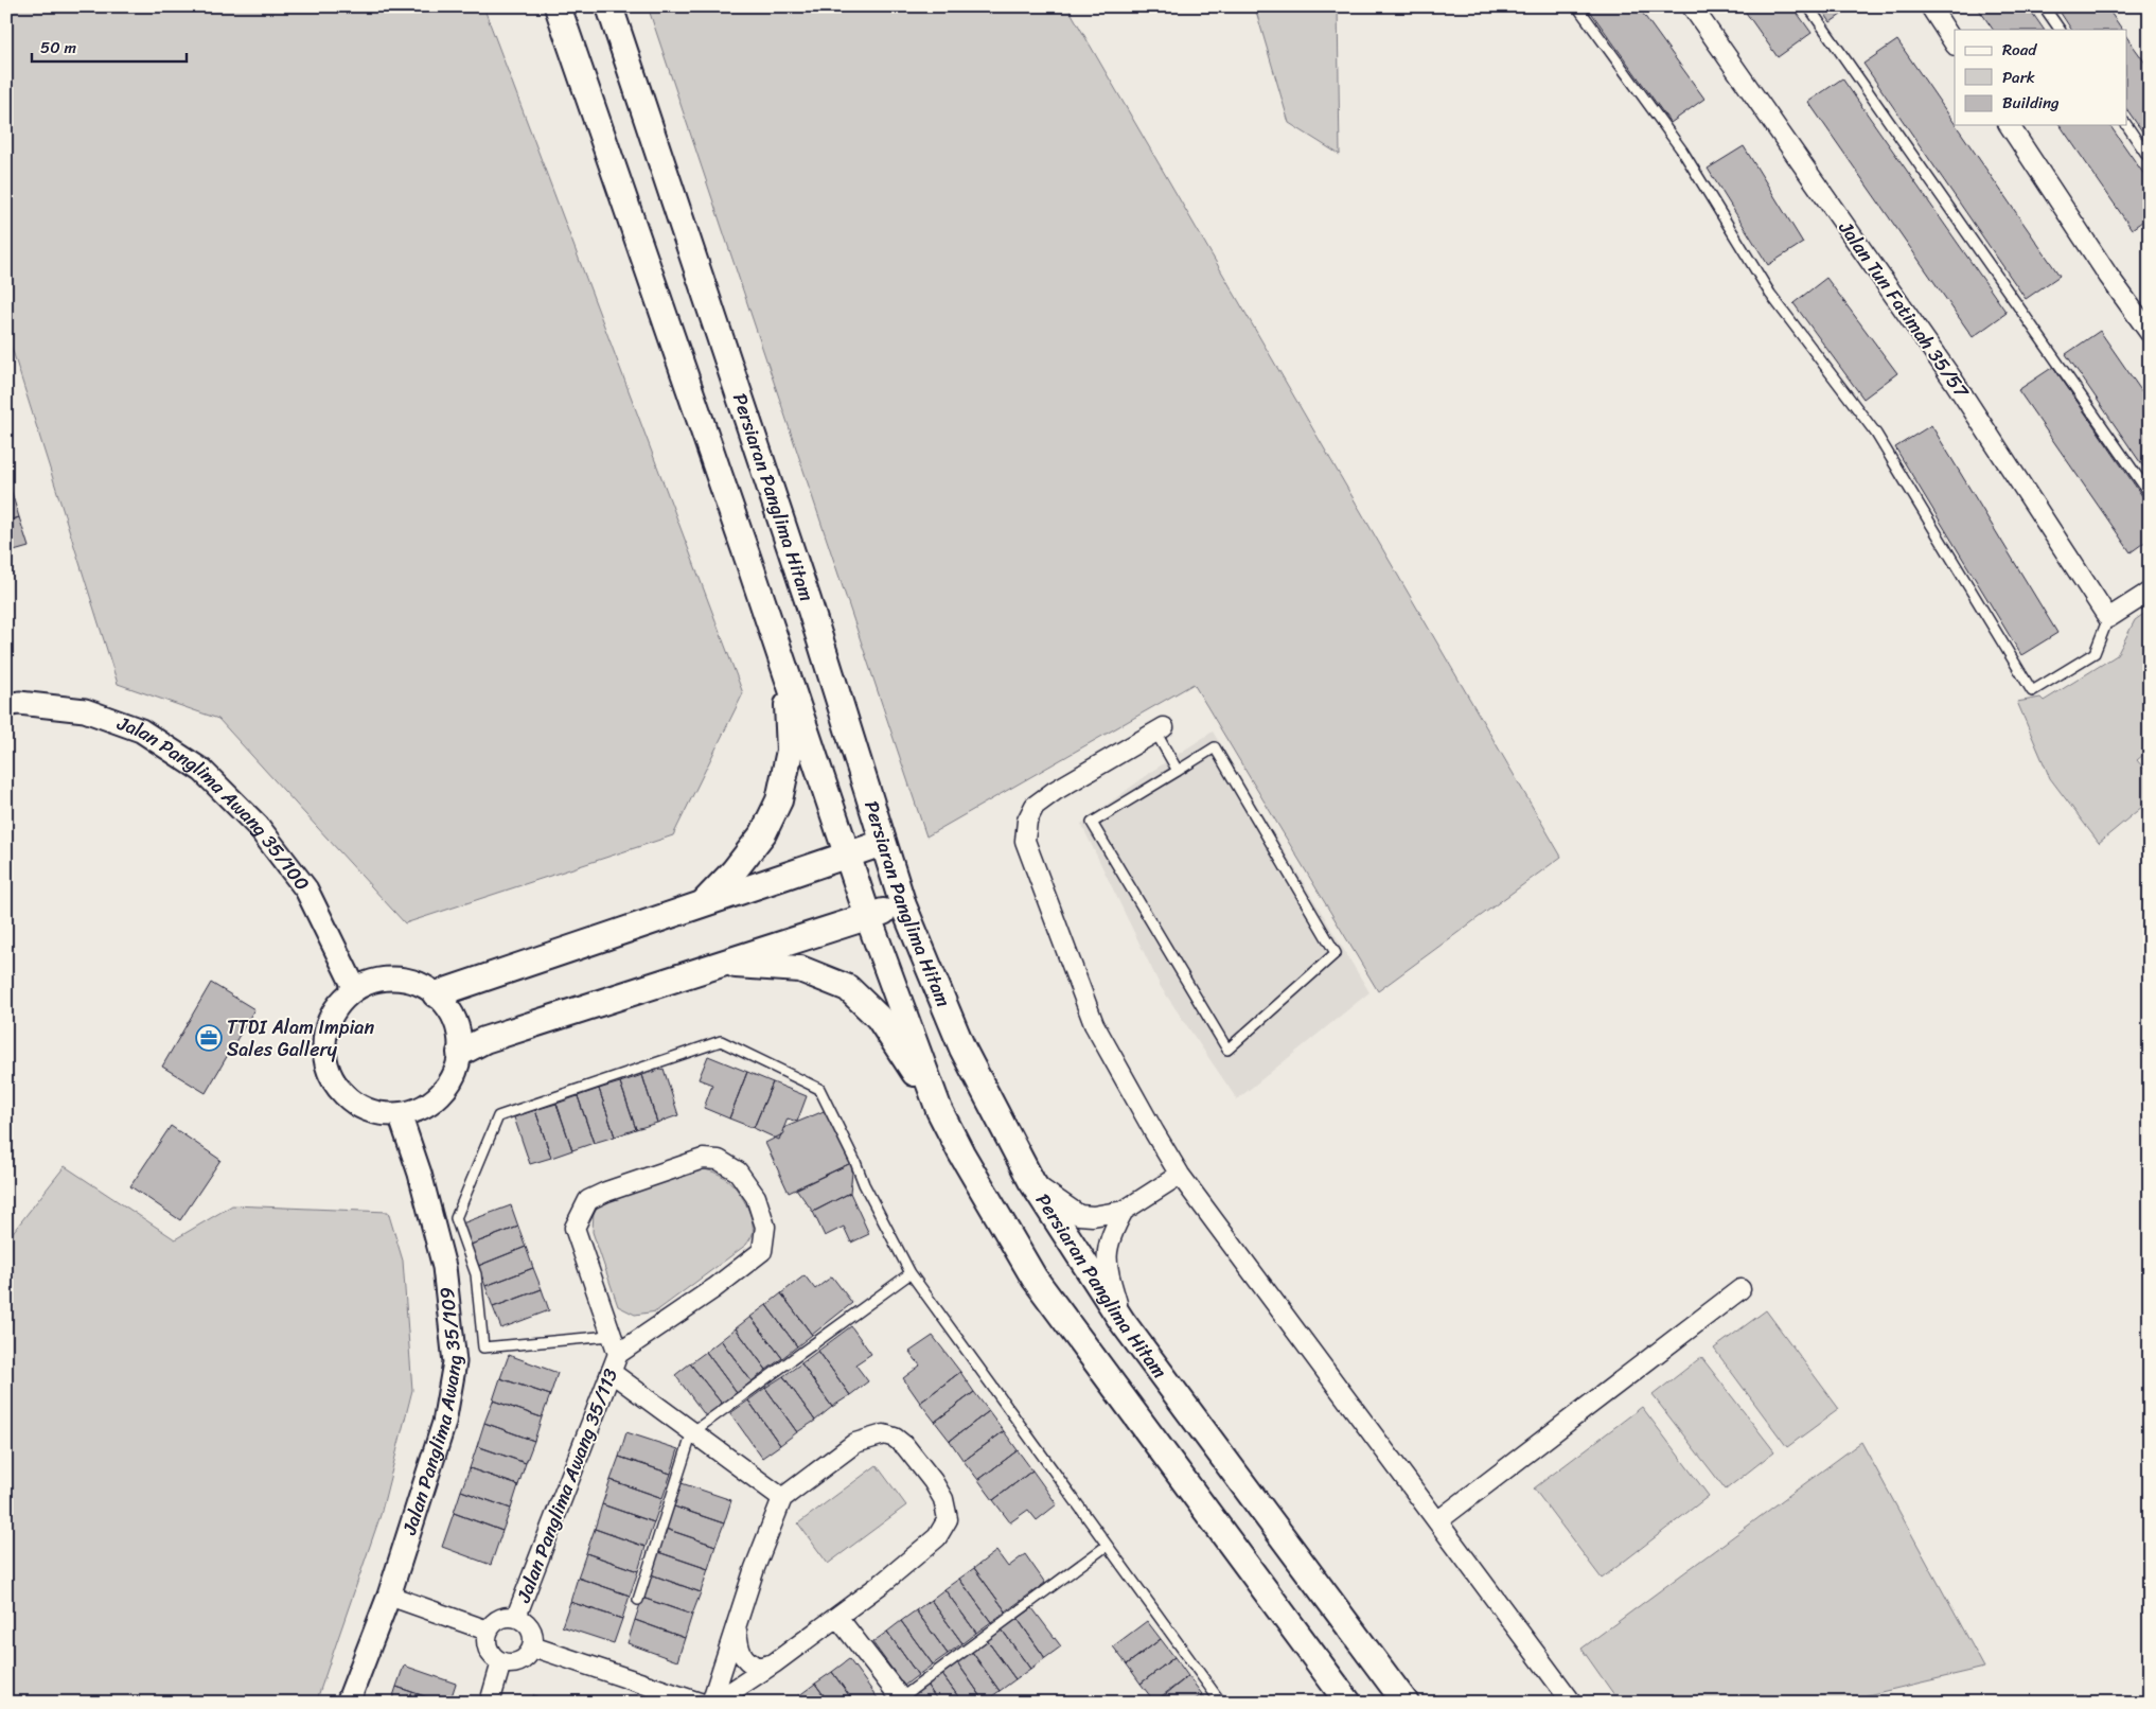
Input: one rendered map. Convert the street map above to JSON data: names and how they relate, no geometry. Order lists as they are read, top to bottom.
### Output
{
  "streets": {
    "main road": ["Persiaran Panglima Hitam"],
    "street": [
      "Jalan Tun Fatimah 35/57",
      "Jalan Panglima Awang 35/100",
      "Jalan Panglima Awang 35/109",
      "Jalan Panglima Awang 35/113"
    ]
  },
  "crossings": [
    ["Jalan Panglima Awang 35/100", "Jalan Panglima Awang 35/109"]
  ],
  "places": {
    "office": ["TTDI Alam Impian Sales Gallery"]
  },
  "legend": ["Road", "Park", "Building"],
  "scale_bar": "50 m"
}
